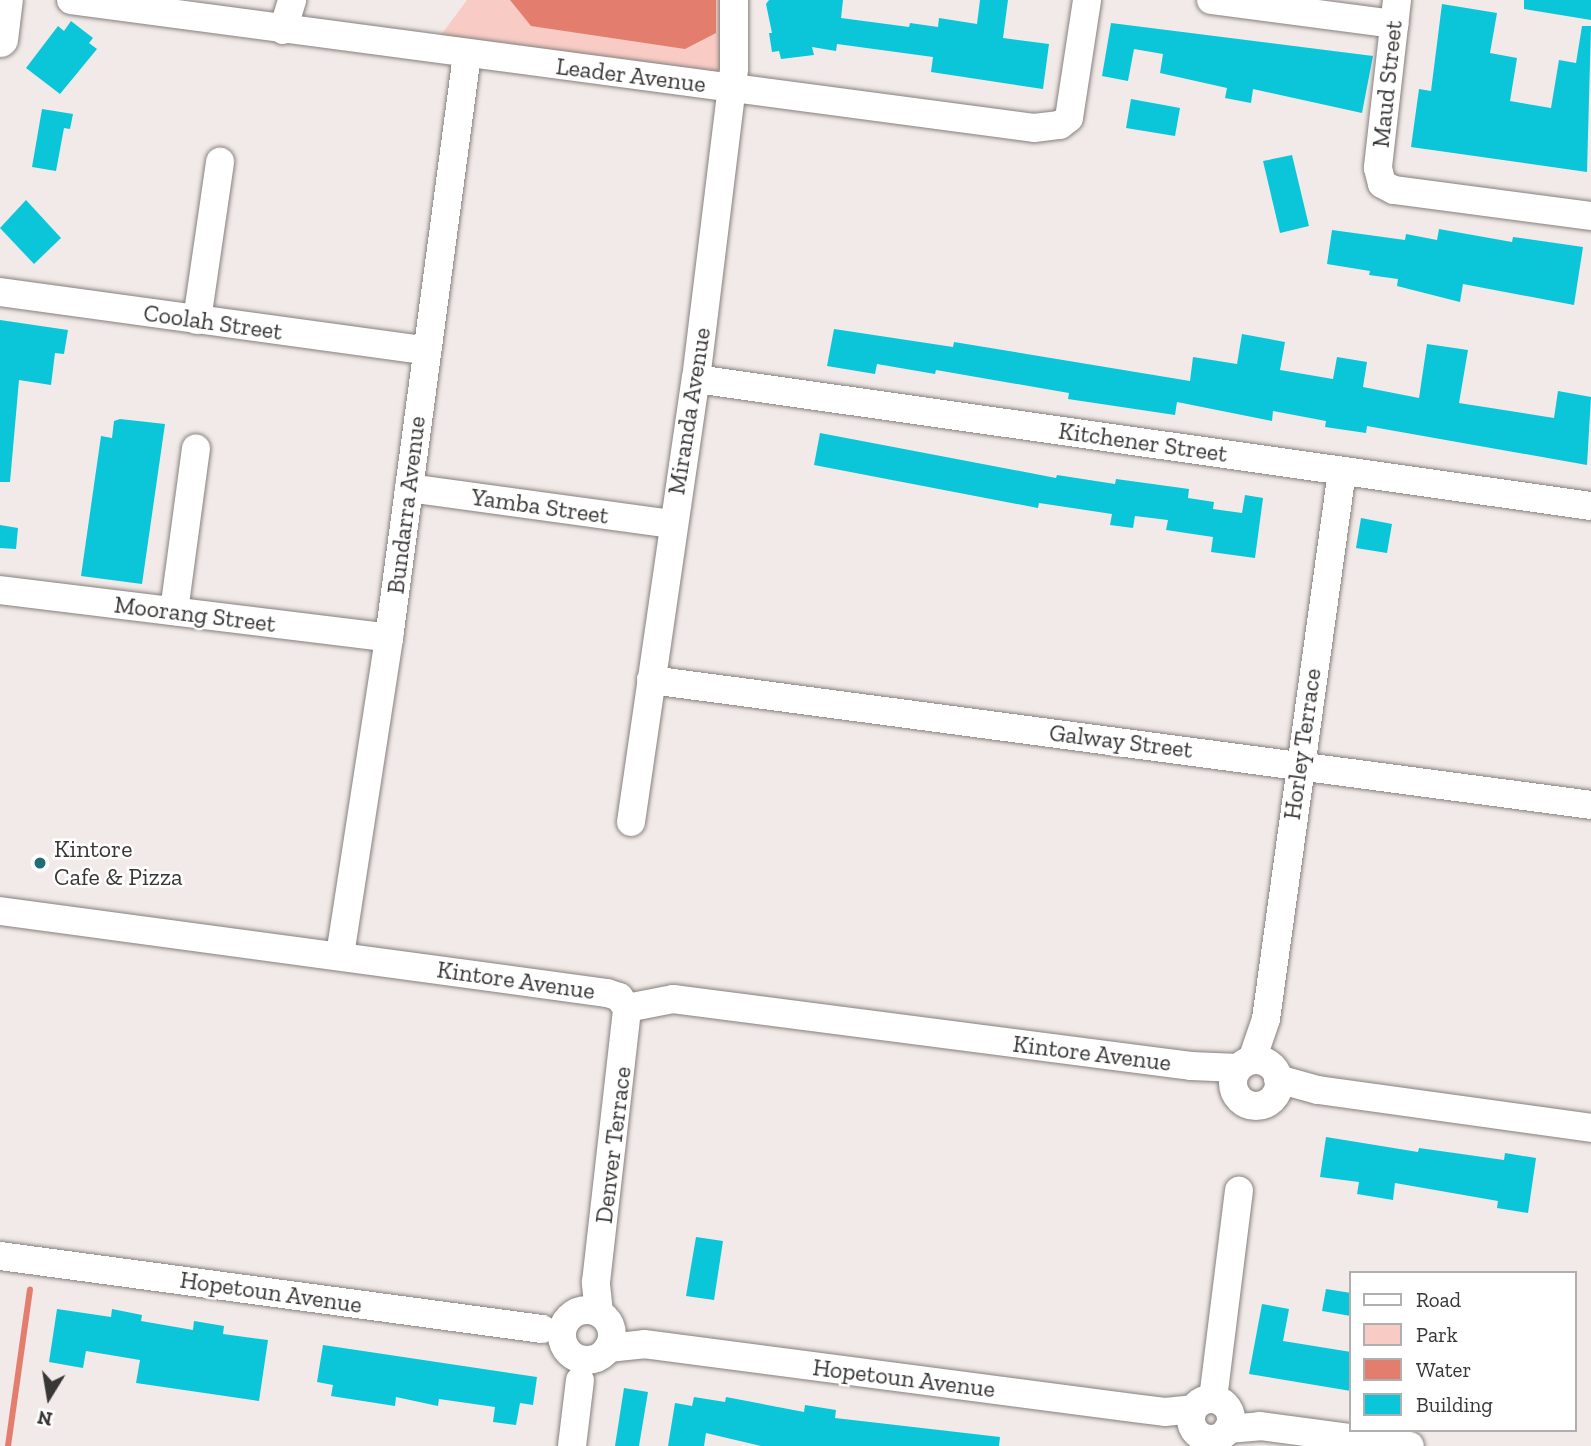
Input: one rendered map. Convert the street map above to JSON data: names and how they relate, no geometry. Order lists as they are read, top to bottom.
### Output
{
  "streets": {
    "street": [
      "Leader Avenue",
      "Maud Street",
      "Coolah Street",
      "Miranda Avenue",
      "Kitchener Street",
      "Bundarra Avenue",
      "Yamba Street",
      "Moorang Street",
      "Galway Street",
      "Horley Terrace",
      "Kintore Avenue",
      "Denver Terrace",
      "Hopetoun Avenue"
    ]
  },
  "crossings": [
    ["Leader Avenue", "Miranda Avenue"],
    ["Leader Avenue", "Bundarra Avenue"],
    ["Coolah Street", "Bundarra Avenue"],
    ["Miranda Avenue", "Kitchener Street"],
    ["Miranda Avenue", "Yamba Street"],
    ["Miranda Avenue", "Galway Street"],
    ["Kitchener Street", "Horley Terrace"],
    ["Bundarra Avenue", "Yamba Street"],
    ["Bundarra Avenue", "Moorang Street"],
    ["Bundarra Avenue", "Kintore Avenue"],
    ["Galway Street", "Horley Terrace"],
    ["Horley Terrace", "Kintore Avenue"],
    ["Kintore Avenue", "Denver Terrace"],
    ["Denver Terrace", "Hopetoun Avenue"]
  ],
  "places": ["Kintore Cafe & Pizza"],
  "legend": [
    "Road",
    "Park",
    "Water",
    "Building"
  ],
  "north": "bottom"
}
